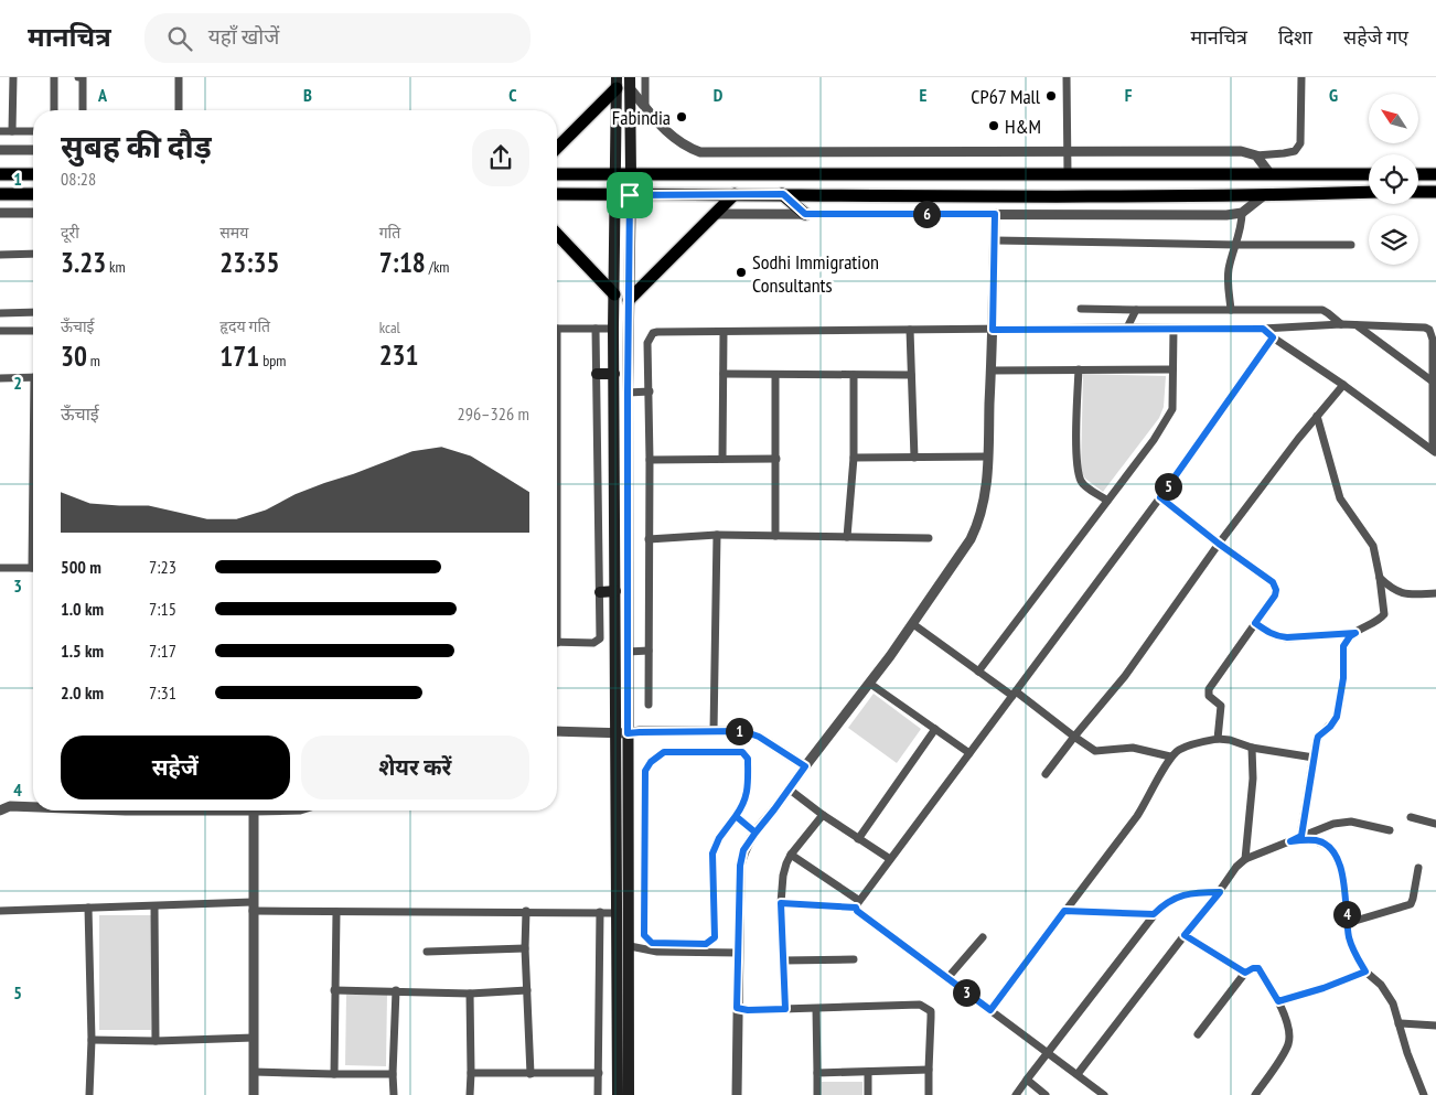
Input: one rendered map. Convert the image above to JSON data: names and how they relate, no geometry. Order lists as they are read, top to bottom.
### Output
{
  "places": [
    "CP67 Mall",
    "Fabindia",
    "H&M",
    "Sodhi Immigration Consultants"
  ],
  "north": "top left",
  "page": {
    "header": "मानचित्र",
    "search": "यहाँ खोजें",
    "nav": ["मानचित्र", "दिशा", "सहेजे गए"],
    "heading": ["सुबह की दौड़", "08:28"],
    "pins": [
      "6",
      "5",
      "1",
      "4",
      "3"
    ],
    "stats": [
      ["दूरी", "3.23 km"],
      ["समय", "23:35"],
      ["गति", "7:18 /km"],
      ["ऊँचाई", "30 m"],
      ["हृदय गति", "171 bpm"],
      ["kcal", "231"]
    ],
    "chart": ["ऊँचाई", "296–326 m"],
    "list": [
      {
        "name": "500 m",
        "note": "7:23"
      },
      {
        "name": "1.0 km",
        "note": "7:15"
      },
      {
        "name": "1.5 km",
        "note": "7:17"
      },
      {
        "name": "2.0 km",
        "note": "7:31"
      }
    ],
    "buttons": ["सहेजें", "शेयर करें"]
  },
  "grid": {
    "columns": [
      "A",
      "B",
      "C",
      "D",
      "E",
      "F",
      "G"
    ],
    "rows": [
      "1",
      "2",
      "3",
      "4",
      "5"
    ]
  }
}
